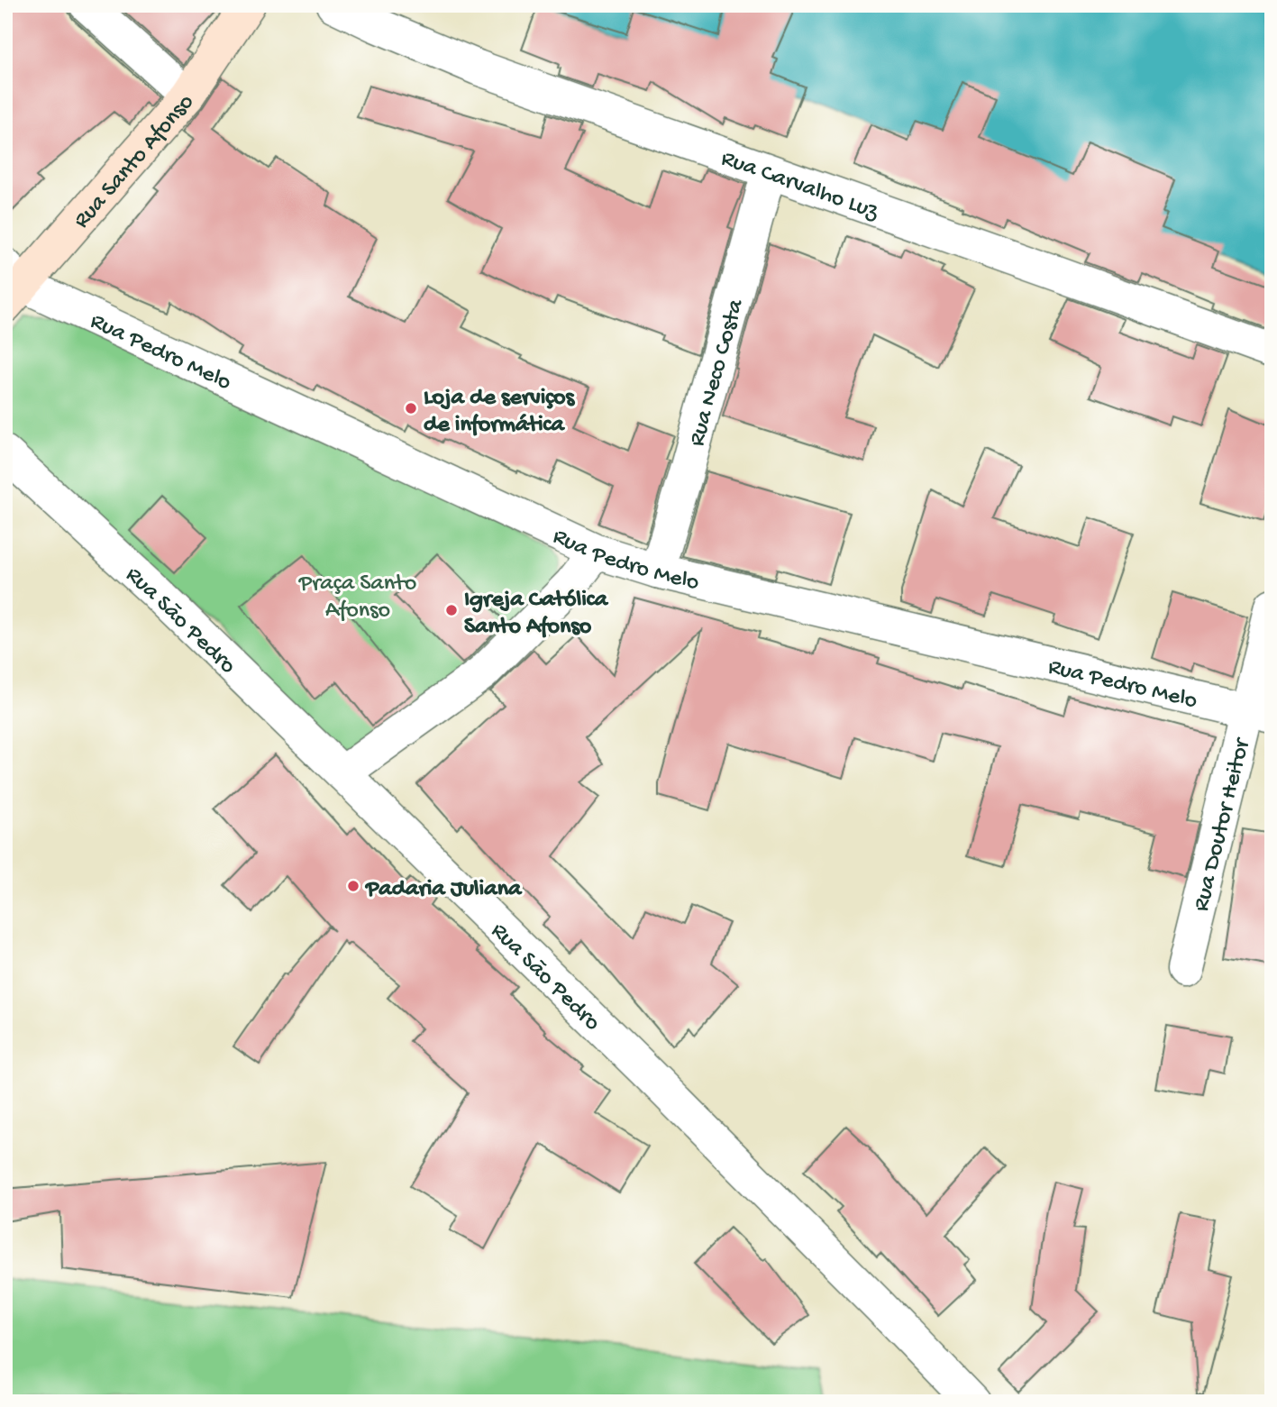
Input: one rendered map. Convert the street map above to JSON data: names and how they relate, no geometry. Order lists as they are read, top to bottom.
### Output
{
  "streets": {
    "main road": ["Rua Santo Afonso"],
    "street": [
      "Rua Carvalho Luz",
      "Rua Pedro Melo",
      "Rua Neco Costa",
      "Rua São Pedro",
      "Rua Doutor Heitor"
    ]
  },
  "crossings": [
    ["Rua Santo Afonso", "Rua Pedro Melo"],
    ["Rua Carvalho Luz", "Rua Neco Costa"],
    ["Rua Pedro Melo", "Rua Neco Costa"],
    ["Rua Pedro Melo", "Rua Doutor Heitor"]
  ],
  "parks": ["Praça Santo Afonso"],
  "places": ["Loja de serviços de informática", "Igreja Católica Santo Afonso", "Padaria Juliana"]
}
